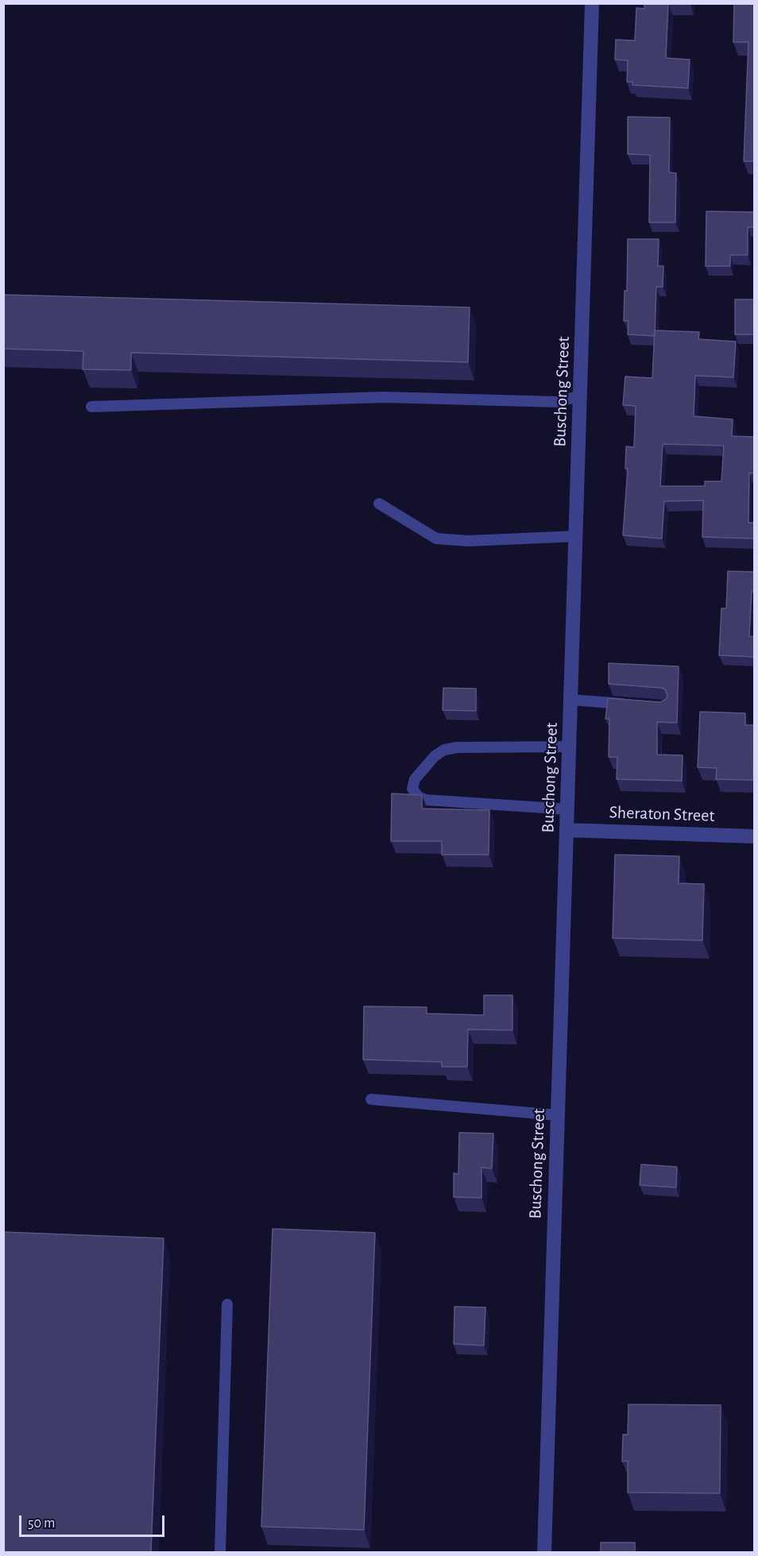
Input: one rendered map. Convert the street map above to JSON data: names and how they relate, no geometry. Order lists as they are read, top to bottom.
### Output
{
  "streets": {
    "street": ["Buschong Street", "Sheraton Street"]
  },
  "crossings": [
    ["Buschong Street", "Sheraton Street"]
  ],
  "scale_bar": "50 m"
}
